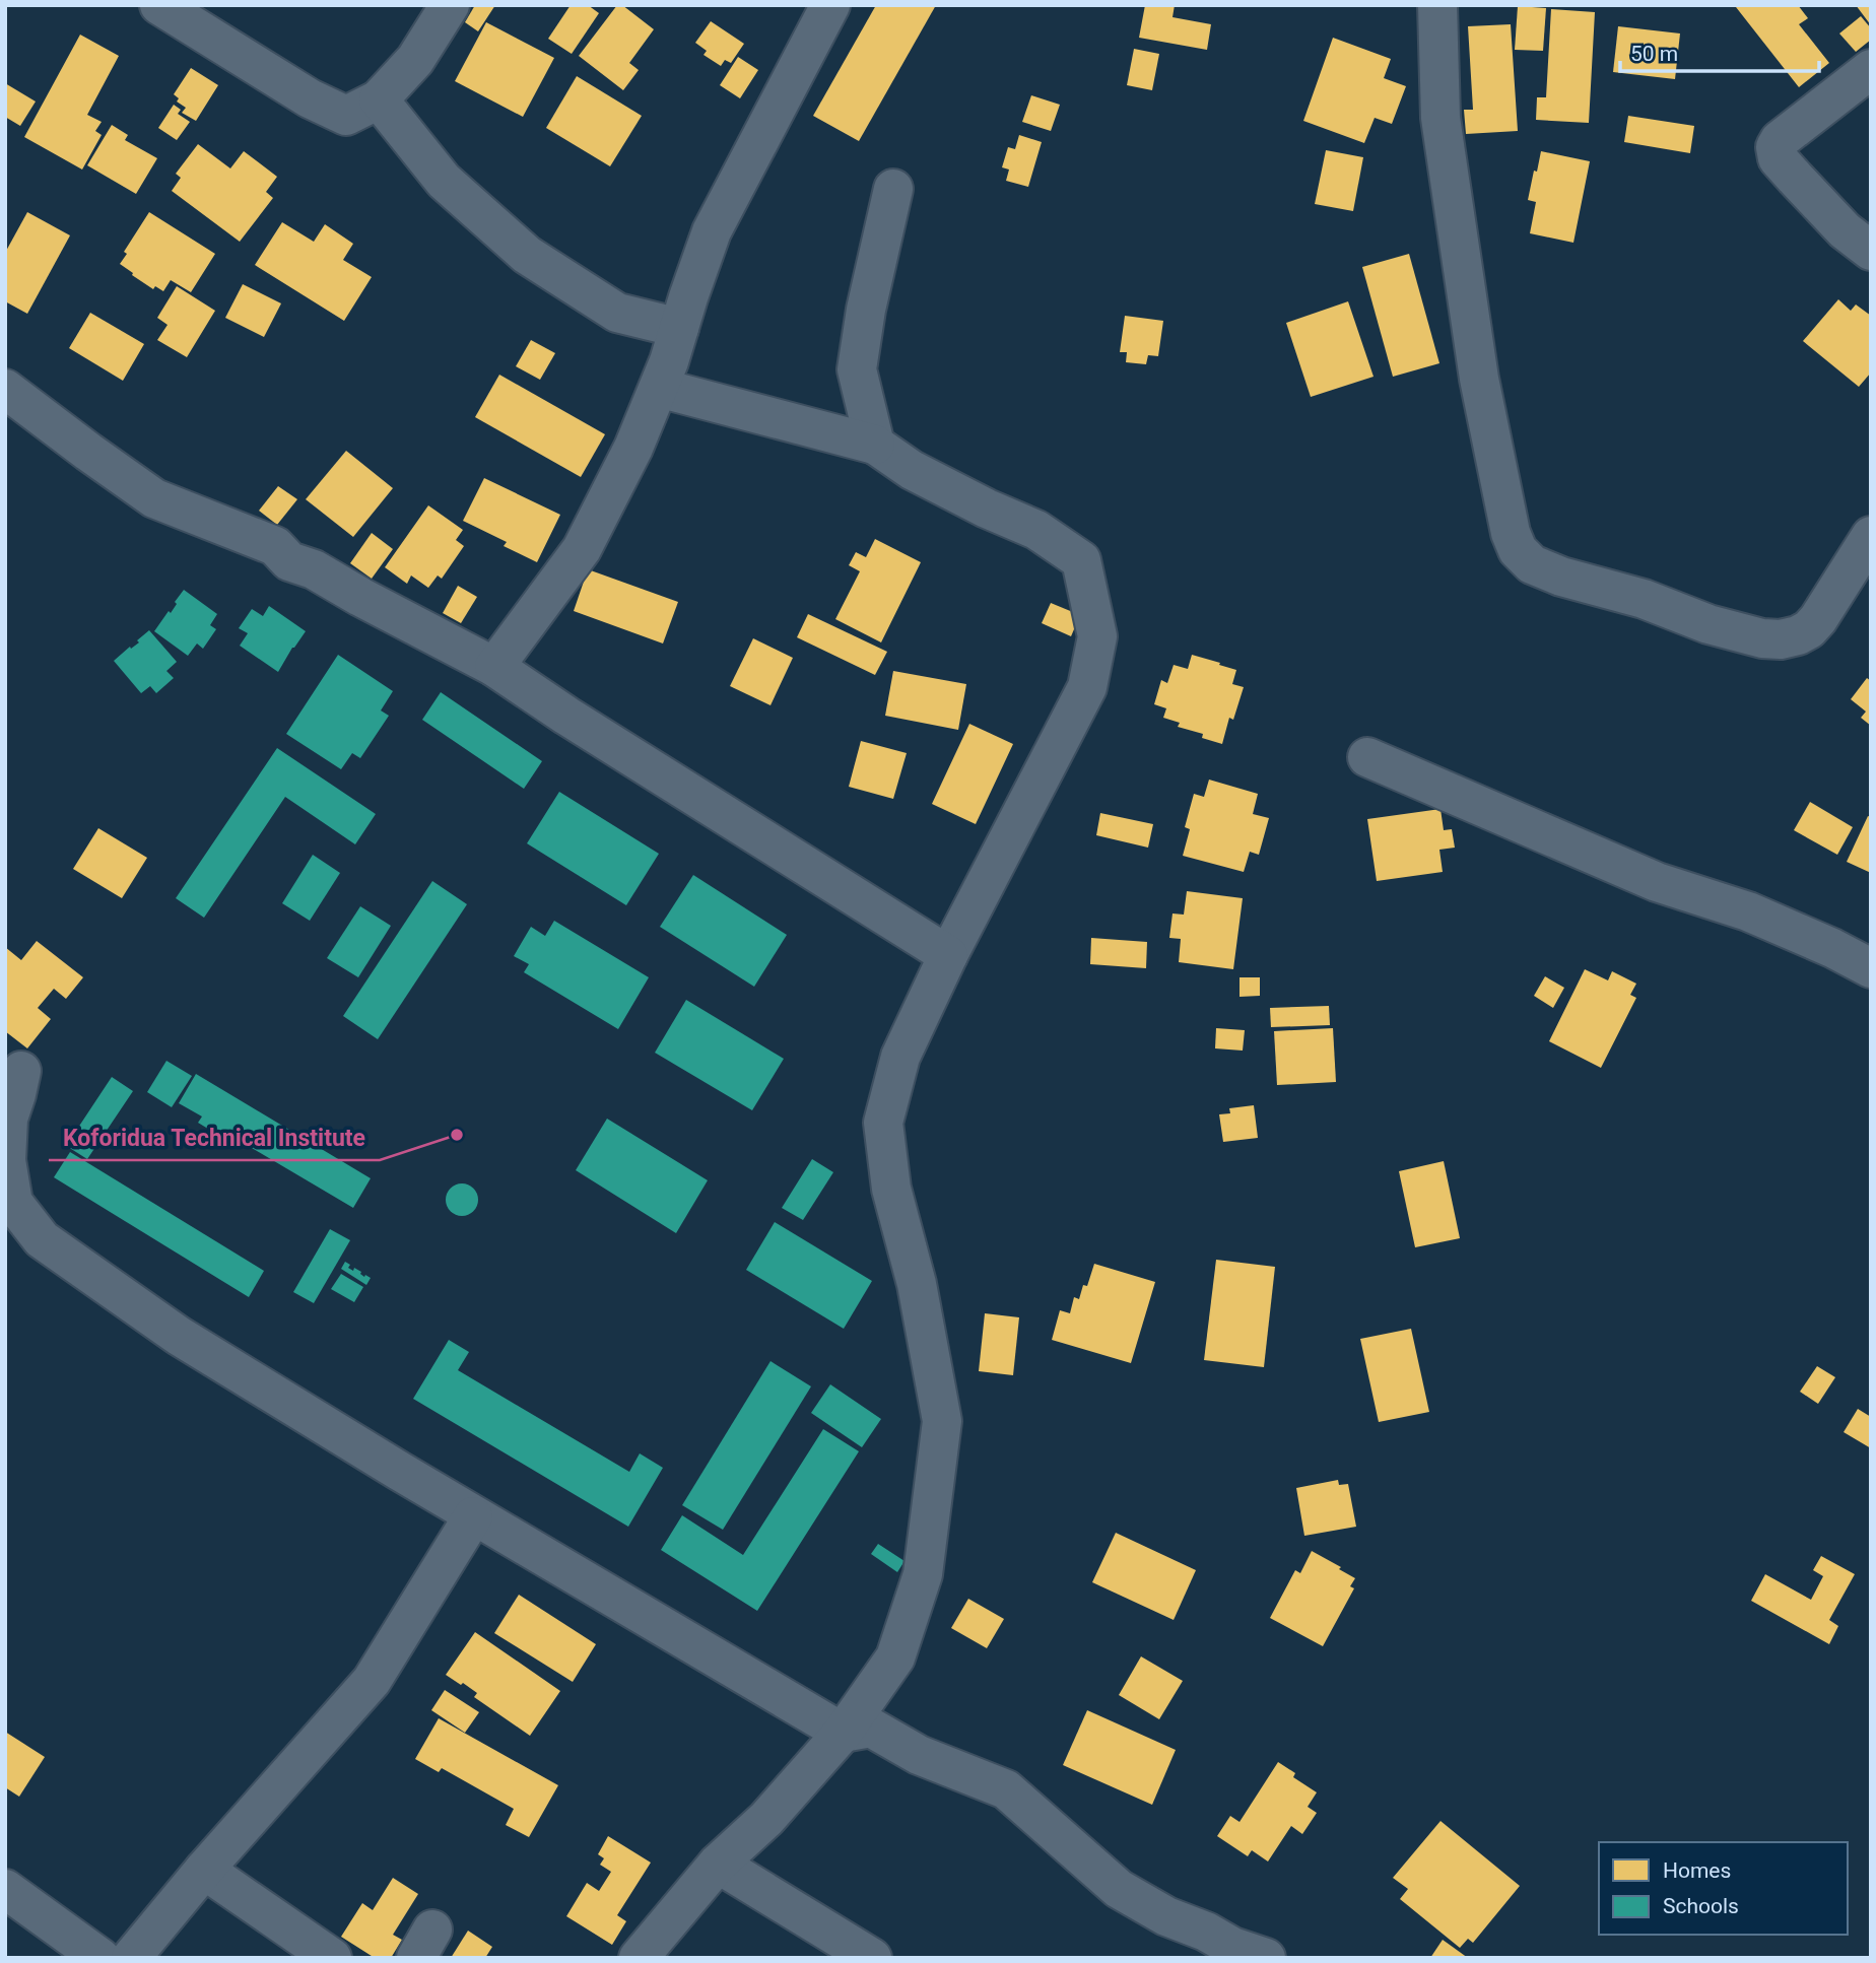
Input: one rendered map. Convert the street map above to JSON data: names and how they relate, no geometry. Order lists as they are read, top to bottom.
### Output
{
  "places": ["Koforidua Technical Institute"],
  "legend": ["Homes", "Schools"],
  "scale_bar": "50 m"
}
